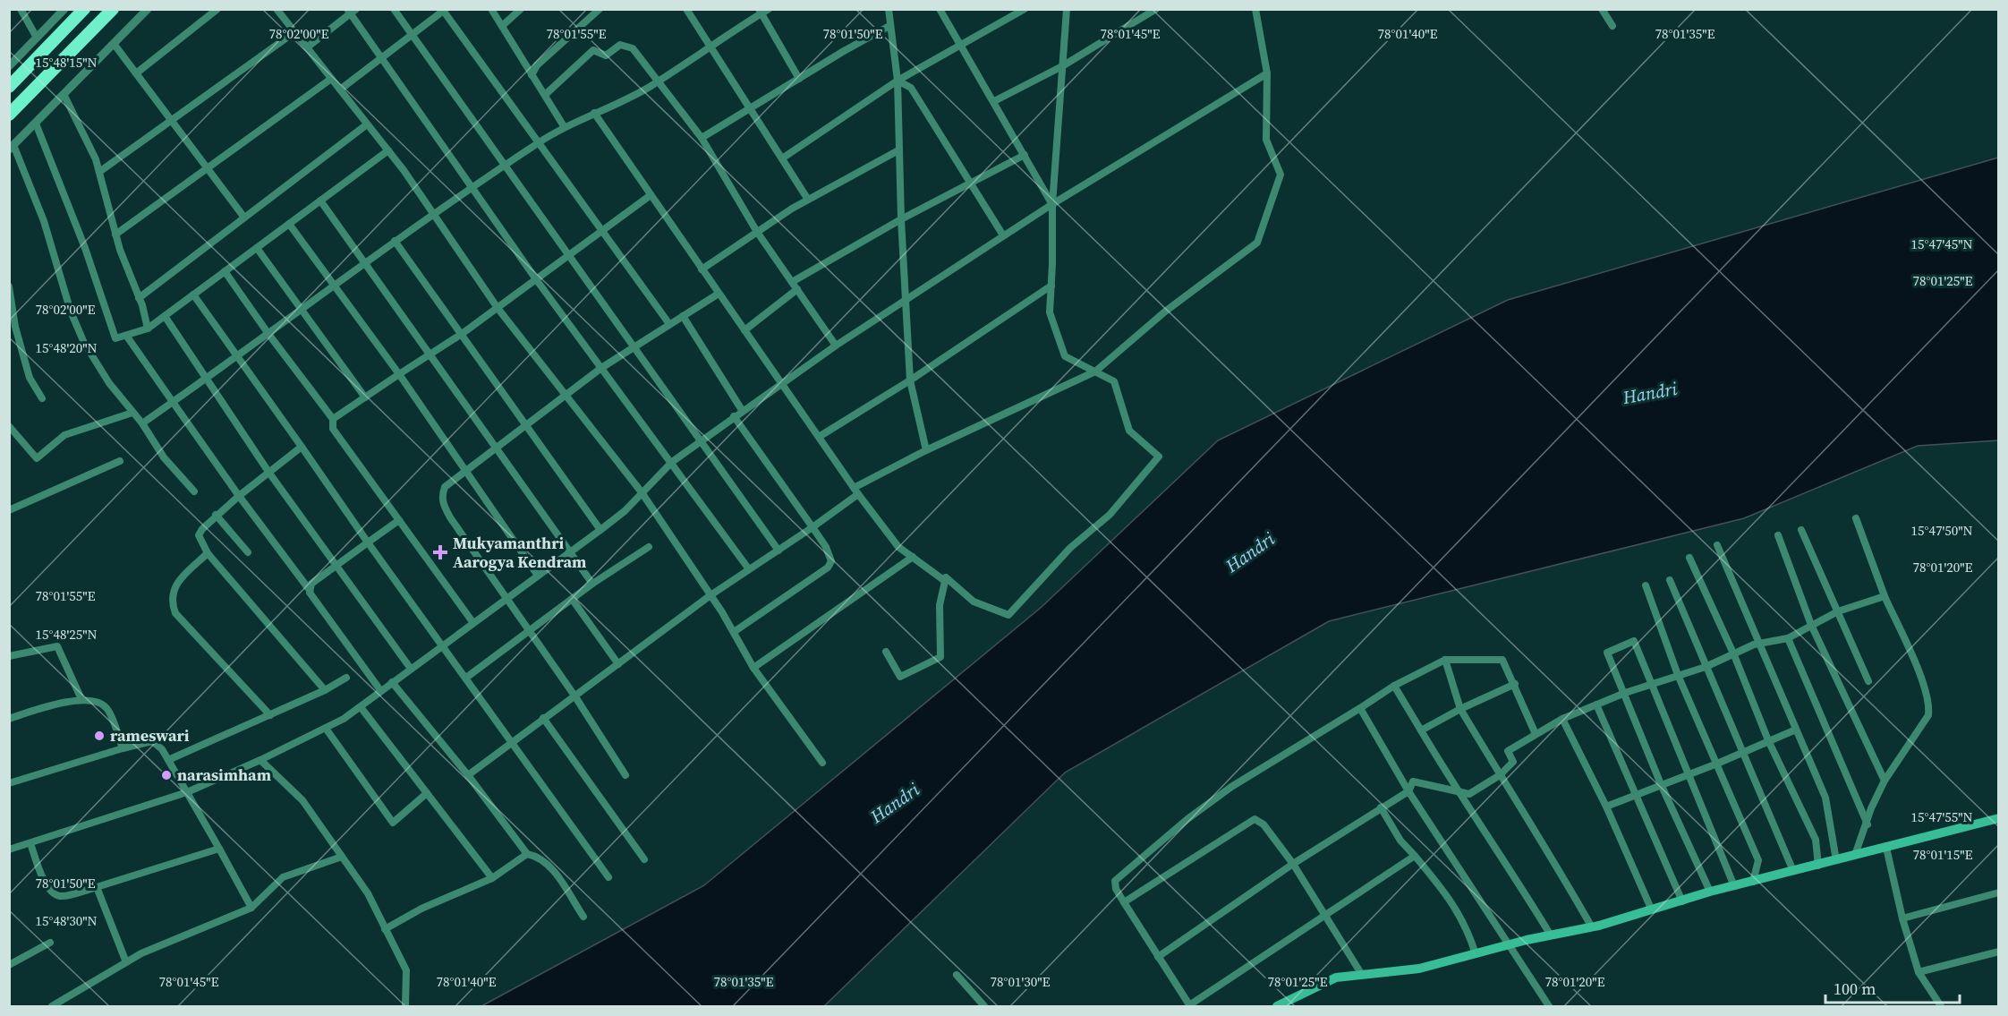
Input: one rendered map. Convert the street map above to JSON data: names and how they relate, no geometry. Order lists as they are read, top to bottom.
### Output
{
  "water": ["Handri"],
  "places": {
    "health": ["Mukyamanthri Aarogya Kendram"],
    "other": ["rameswari", "narasimham"]
  },
  "scale_bar": "100 m",
  "coordinates": [
    "78°01'55\"E",
    "78°02'00\"E",
    "78°01'50\"E",
    "78°01'45\"E",
    "78°01'40\"E",
    "78°01'35\"E",
    "15°48'15\"N",
    "15°47'45\"N",
    "78°01'25\"E",
    "15°48'20\"N",
    "15°47'50\"N",
    "78°01'20\"E",
    "15°48'25\"N",
    "15°47'55\"N",
    "78°01'15\"E",
    "15°48'30\"N",
    "78°01'30\"E"
  ]
}
